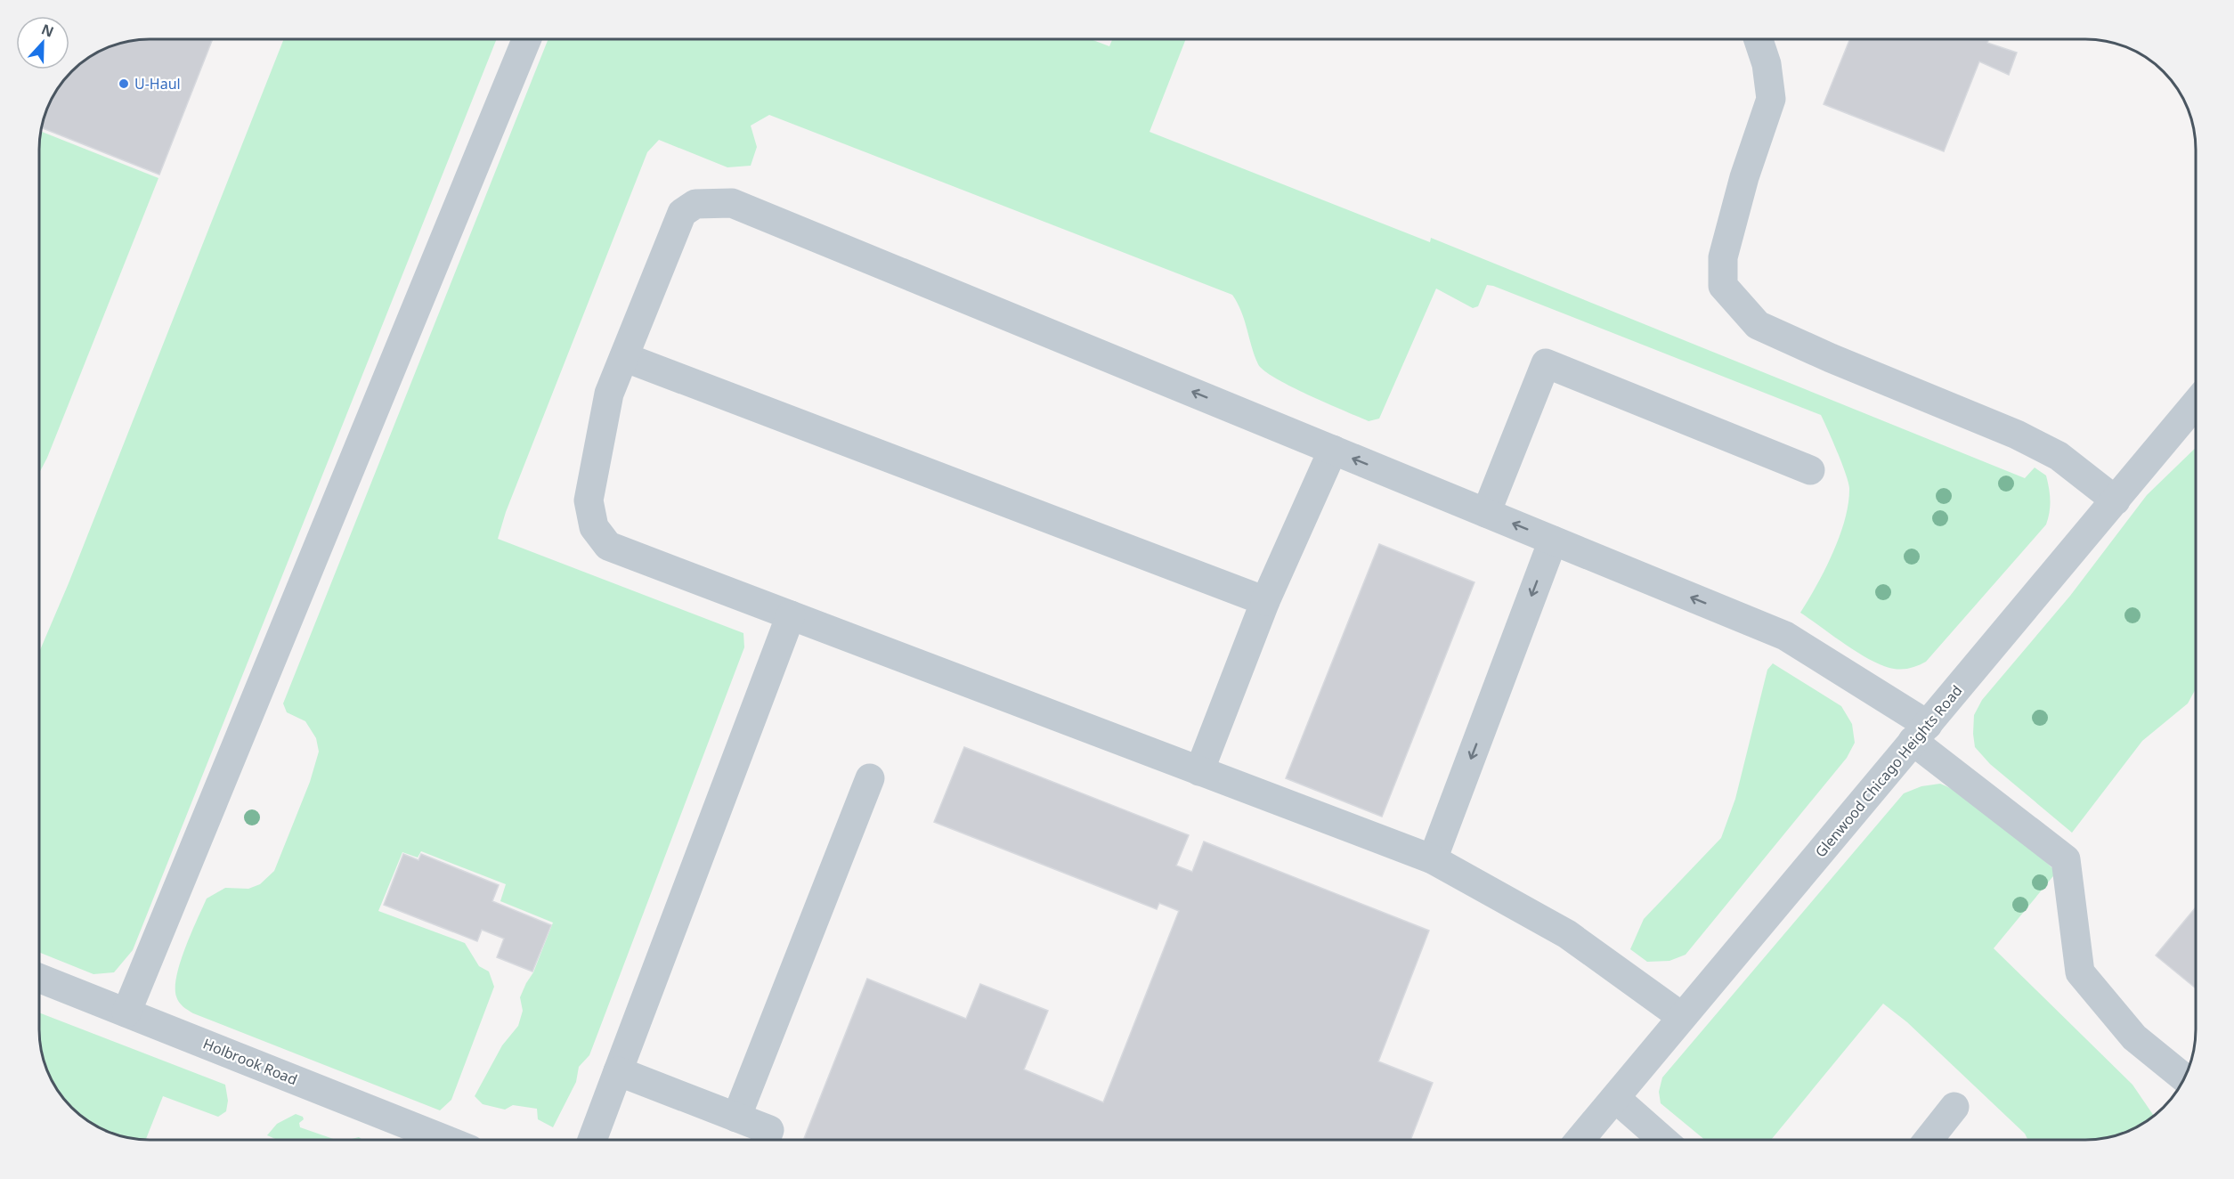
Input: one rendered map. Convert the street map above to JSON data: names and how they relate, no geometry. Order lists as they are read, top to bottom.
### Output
{
  "streets": {
    "street": ["Glenwood Chicago Heights Road", "Holbrook Road"]
  },
  "places": ["U-Haul"],
  "north": "top"
}
